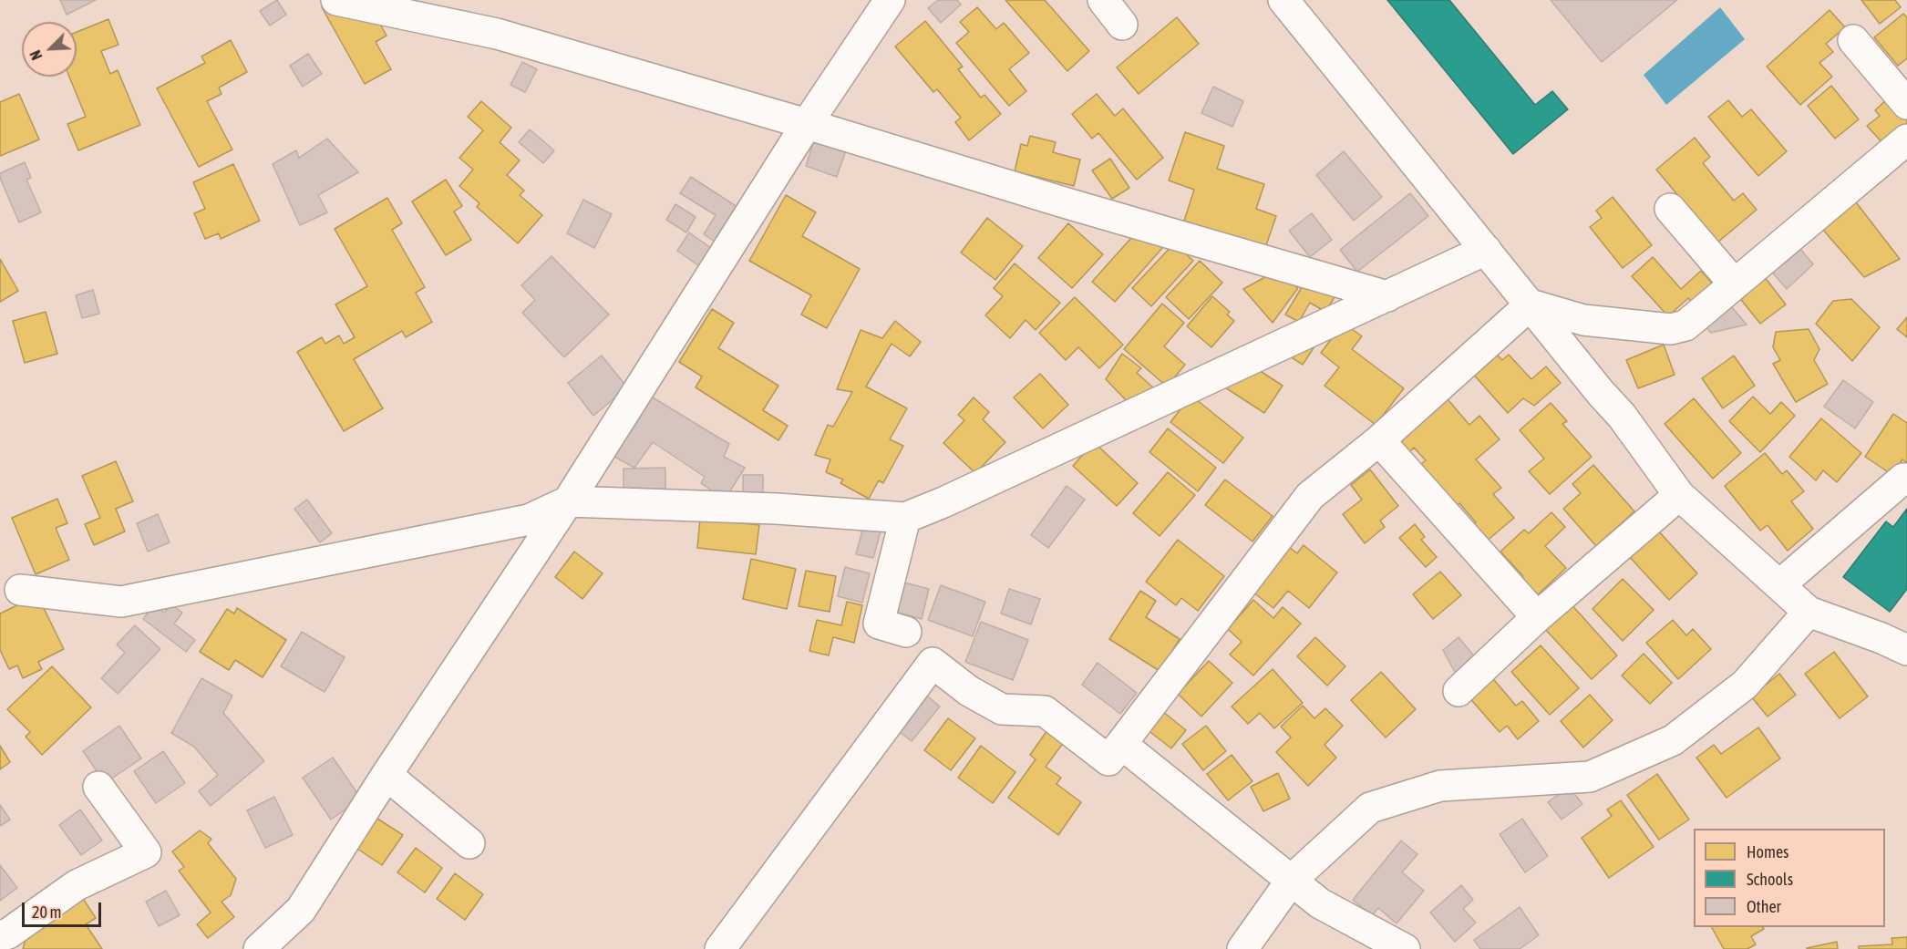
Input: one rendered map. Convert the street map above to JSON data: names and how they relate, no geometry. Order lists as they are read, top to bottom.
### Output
{
  "legend": ["Homes", "Schools", "Other"],
  "scale_bar": "20 m",
  "north": "bottom left"
}
